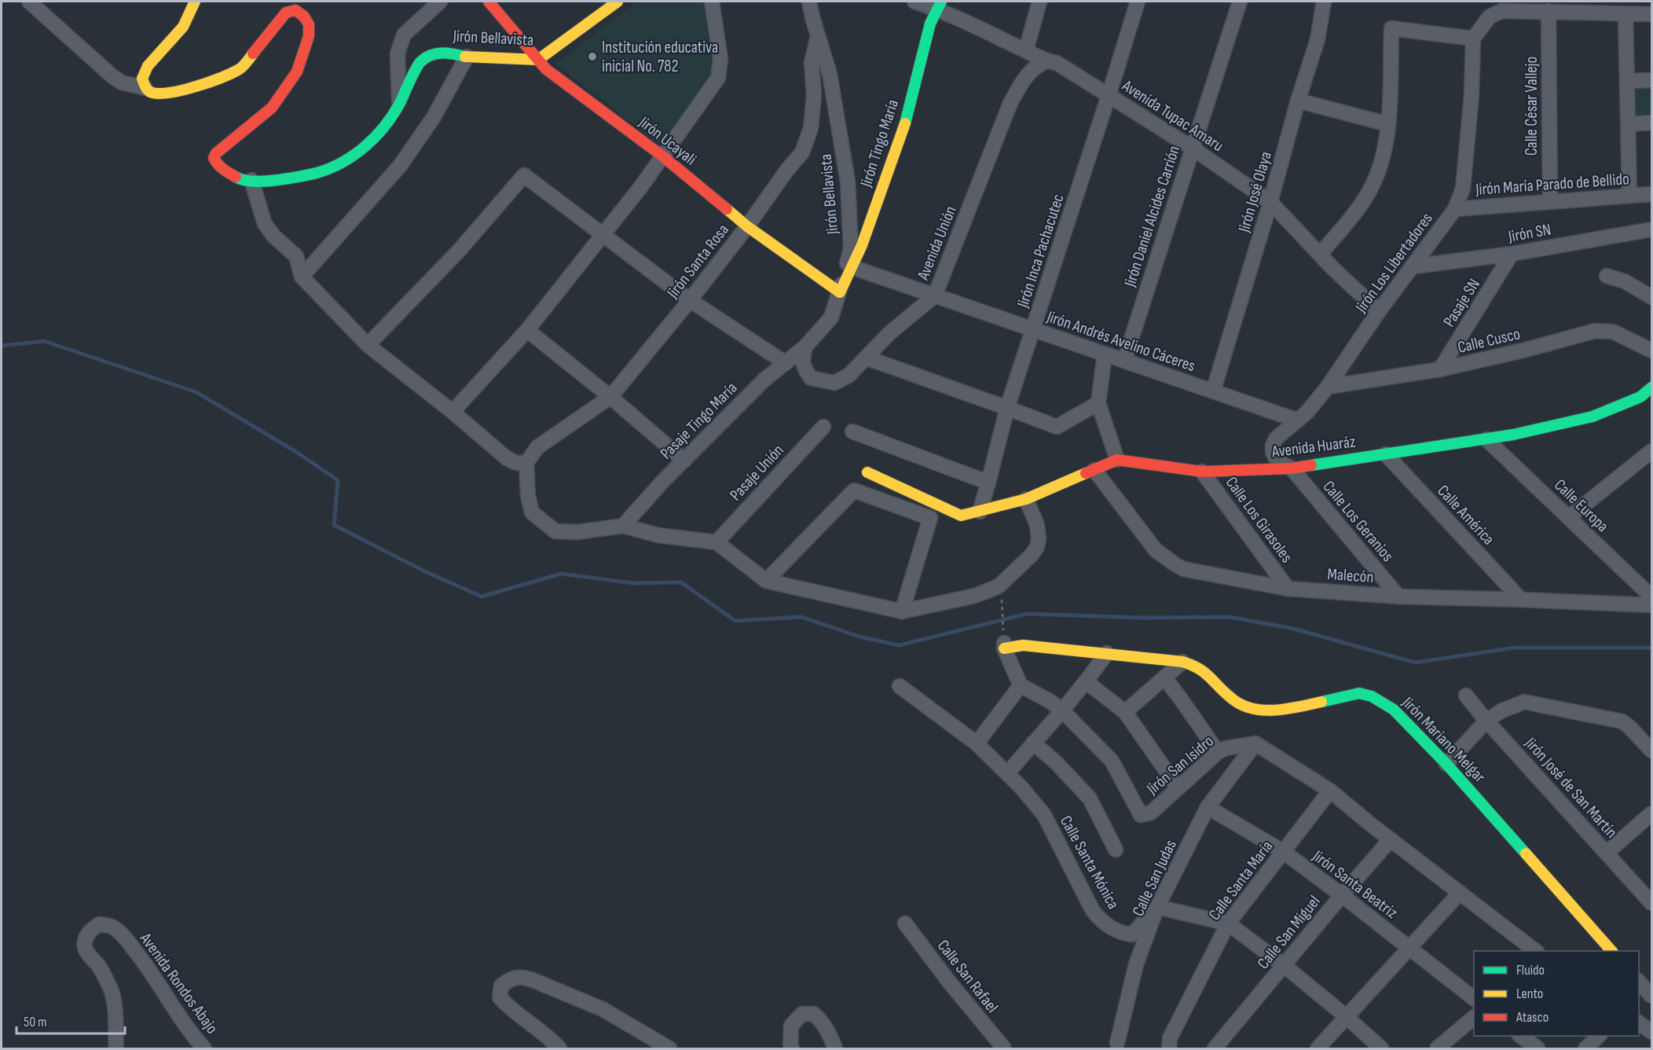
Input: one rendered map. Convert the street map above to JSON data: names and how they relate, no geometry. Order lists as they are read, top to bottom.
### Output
{
  "streets": {
    "street": [
      "Jirón Bellavista",
      "Calle César Vallejo",
      "Avenida Tupac Amaru",
      "Jirón Ucayali",
      "Jirón Tingo María",
      "Jirón María Parado de Bellido",
      "Jirón José Olaya",
      "Jirón Daniel Alcides Carrión",
      "Jirón SN",
      "Avenida Unión",
      "Jirón Inca Pachacutec",
      "Jirón Santa Rosa",
      "Jirón Los Libertadores",
      "Pasaje SN",
      "Calle Cusco",
      "Jirón Andrés Avelino Cáceres",
      "Pasaje Tingo María",
      "Avenida Huaráz",
      "Pasaje Unión",
      "Calle Europa",
      "Calle América",
      "Calle Los Girasoles",
      "Calle Los Geranios",
      "Malecón",
      "Jirón Mariano Melgar",
      "Jirón San Isidro",
      "Jirón José de San Martín",
      "Calle Santa Mónica",
      "Calle San Judas",
      "Calle Santa María",
      "Jirón Santa Beatriz",
      "Calle San Miguel",
      "Calle San Rafael",
      "Avenida Rondos Abajo"
    ]
  },
  "crossings": [
    ["Jirón Bellavista", "Jirón Ucayali"],
    ["Jirón Bellavista", "Jirón Tingo María"],
    ["Jirón Bellavista", "Avenida Unión"],
    ["Jirón Bellavista", "Jirón Santa Rosa"],
    ["Jirón Bellavista", "Pasaje Tingo María"],
    ["Calle César Vallejo", "Jirón María Parado de Bellido"],
    ["Avenida Tupac Amaru", "Jirón Tingo María"],
    ["Avenida Tupac Amaru", "Jirón José Olaya"],
    ["Avenida Tupac Amaru", "Jirón Daniel Alcides Carrión"],
    ["Avenida Tupac Amaru", "Avenida Unión"],
    ["Avenida Tupac Amaru", "Jirón Inca Pachacutec"],
    ["Avenida Tupac Amaru", "Jirón Los Libertadores"],
    ["Jirón Ucayali", "Jirón Tingo María"],
    ["Jirón Ucayali", "Jirón Santa Rosa"],
    ["Jirón Tingo María", "Jirón Andrés Avelino Cáceres"],
    ["Jirón María Parado de Bellido", "Jirón Los Libertadores"],
    ["Jirón José Olaya", "Jirón Andrés Avelino Cáceres"],
    ["Jirón Daniel Alcides Carrión", "Jirón Andrés Avelino Cáceres"],
    ["Jirón SN", "Jirón Los Libertadores"],
    ["Jirón SN", "Pasaje SN"],
    ["Avenida Unión", "Jirón Andrés Avelino Cáceres"],
    ["Avenida Unión", "Pasaje Tingo María"],
    ["Jirón Inca Pachacutec", "Jirón Andrés Avelino Cáceres"],
    ["Jirón Santa Rosa", "Pasaje Tingo María"],
    ["Jirón Los Libertadores", "Calle Cusco"],
    ["Jirón Los Libertadores", "Jirón Andrés Avelino Cáceres"],
    ["Jirón Los Libertadores", "Avenida Huaráz"],
    ["Jirón Los Libertadores", "Calle Los Geranios"],
    ["Pasaje SN", "Calle Cusco"],
    ["Avenida Huaráz", "Calle Europa"],
    ["Avenida Huaráz", "Calle América"],
    ["Avenida Huaráz", "Calle Los Girasoles"],
    ["Avenida Huaráz", "Calle Los Geranios"],
    ["Calle América", "Malecón"],
    ["Calle Los Girasoles", "Malecón"],
    ["Calle Los Geranios", "Malecón"],
    ["Jirón San Isidro", "Calle San Judas"],
    ["Calle Santa Mónica", "Calle San Judas"],
    ["Calle San Judas", "Jirón Santa Beatriz"],
    ["Calle Santa María", "Jirón Santa Beatriz"],
    ["Jirón Santa Beatriz", "Calle San Miguel"]
  ],
  "places": ["Institución educativa inicial No. 782"],
  "legend": ["Fluido", "Lento", "Atasco"],
  "scale_bar": "50 m"
}
